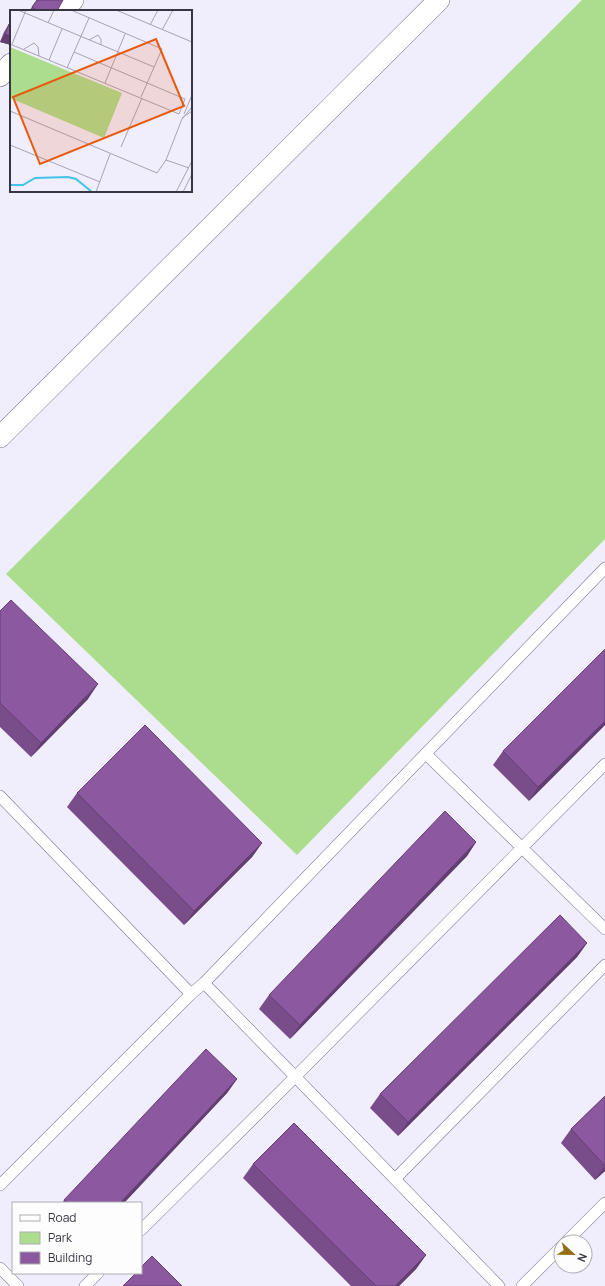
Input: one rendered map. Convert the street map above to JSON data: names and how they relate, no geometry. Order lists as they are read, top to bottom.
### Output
{
  "legend": ["Road", "Park", "Building"],
  "north": "right"
}
